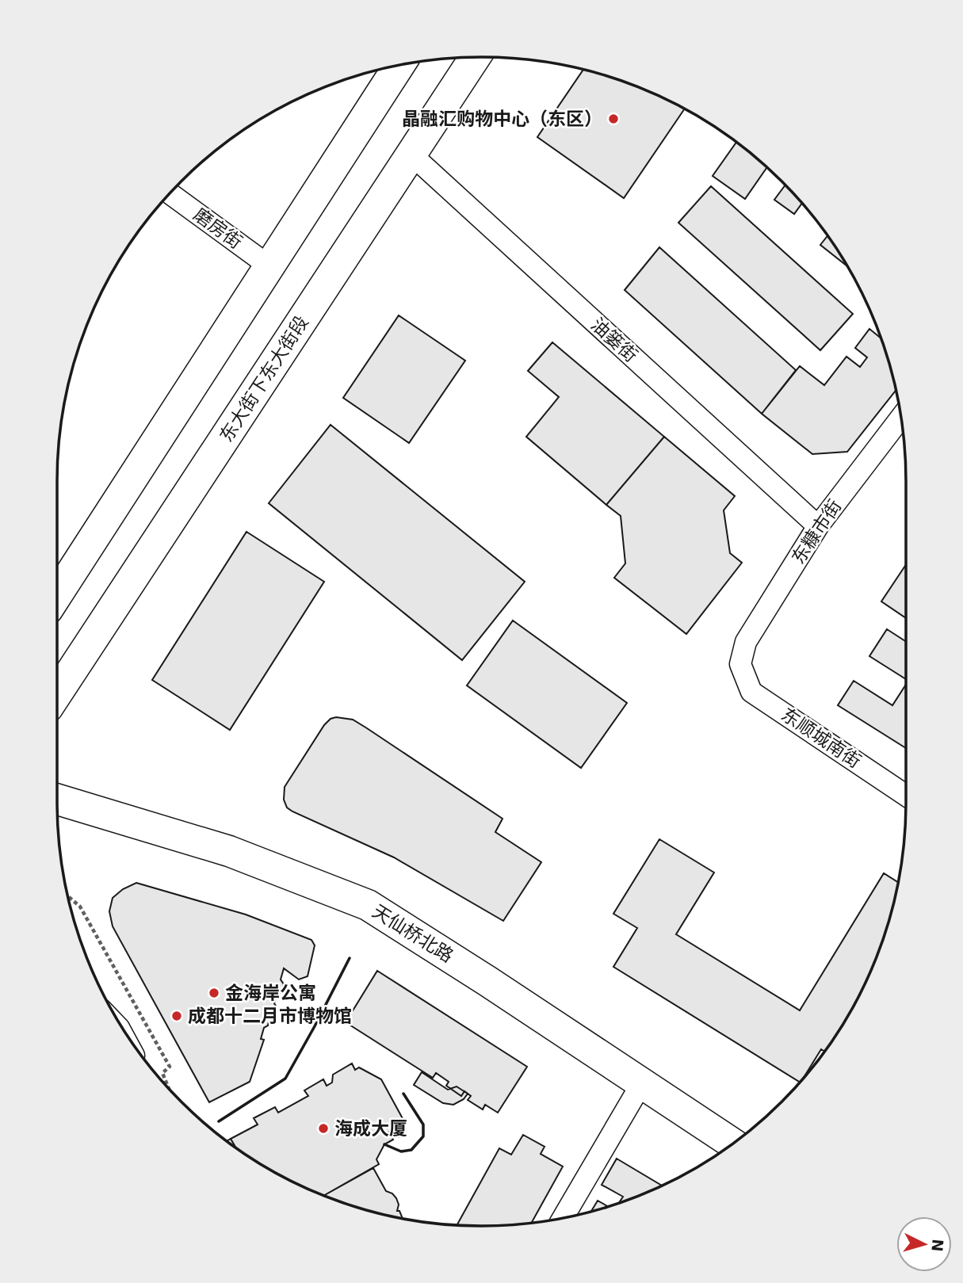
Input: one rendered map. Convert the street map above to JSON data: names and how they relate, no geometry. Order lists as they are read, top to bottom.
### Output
{
  "streets": {
    "main road": ["东大街下东大街段", "天仙桥北路"],
    "street": [
      "磨房街",
      "油篓街",
      "东糠市街",
      "东顺城南街"
    ]
  },
  "crossings": [
    ["油篓街", "东大街下东大街段"],
    ["油篓街", "东糠市街"],
    ["东糠市街", "东顺城南街"]
  ],
  "places": [
    "晶融汇购物中心（东区）",
    "金海岸公寓",
    "成都十二月市博物馆",
    "海成大厦"
  ],
  "north": "right"
}
